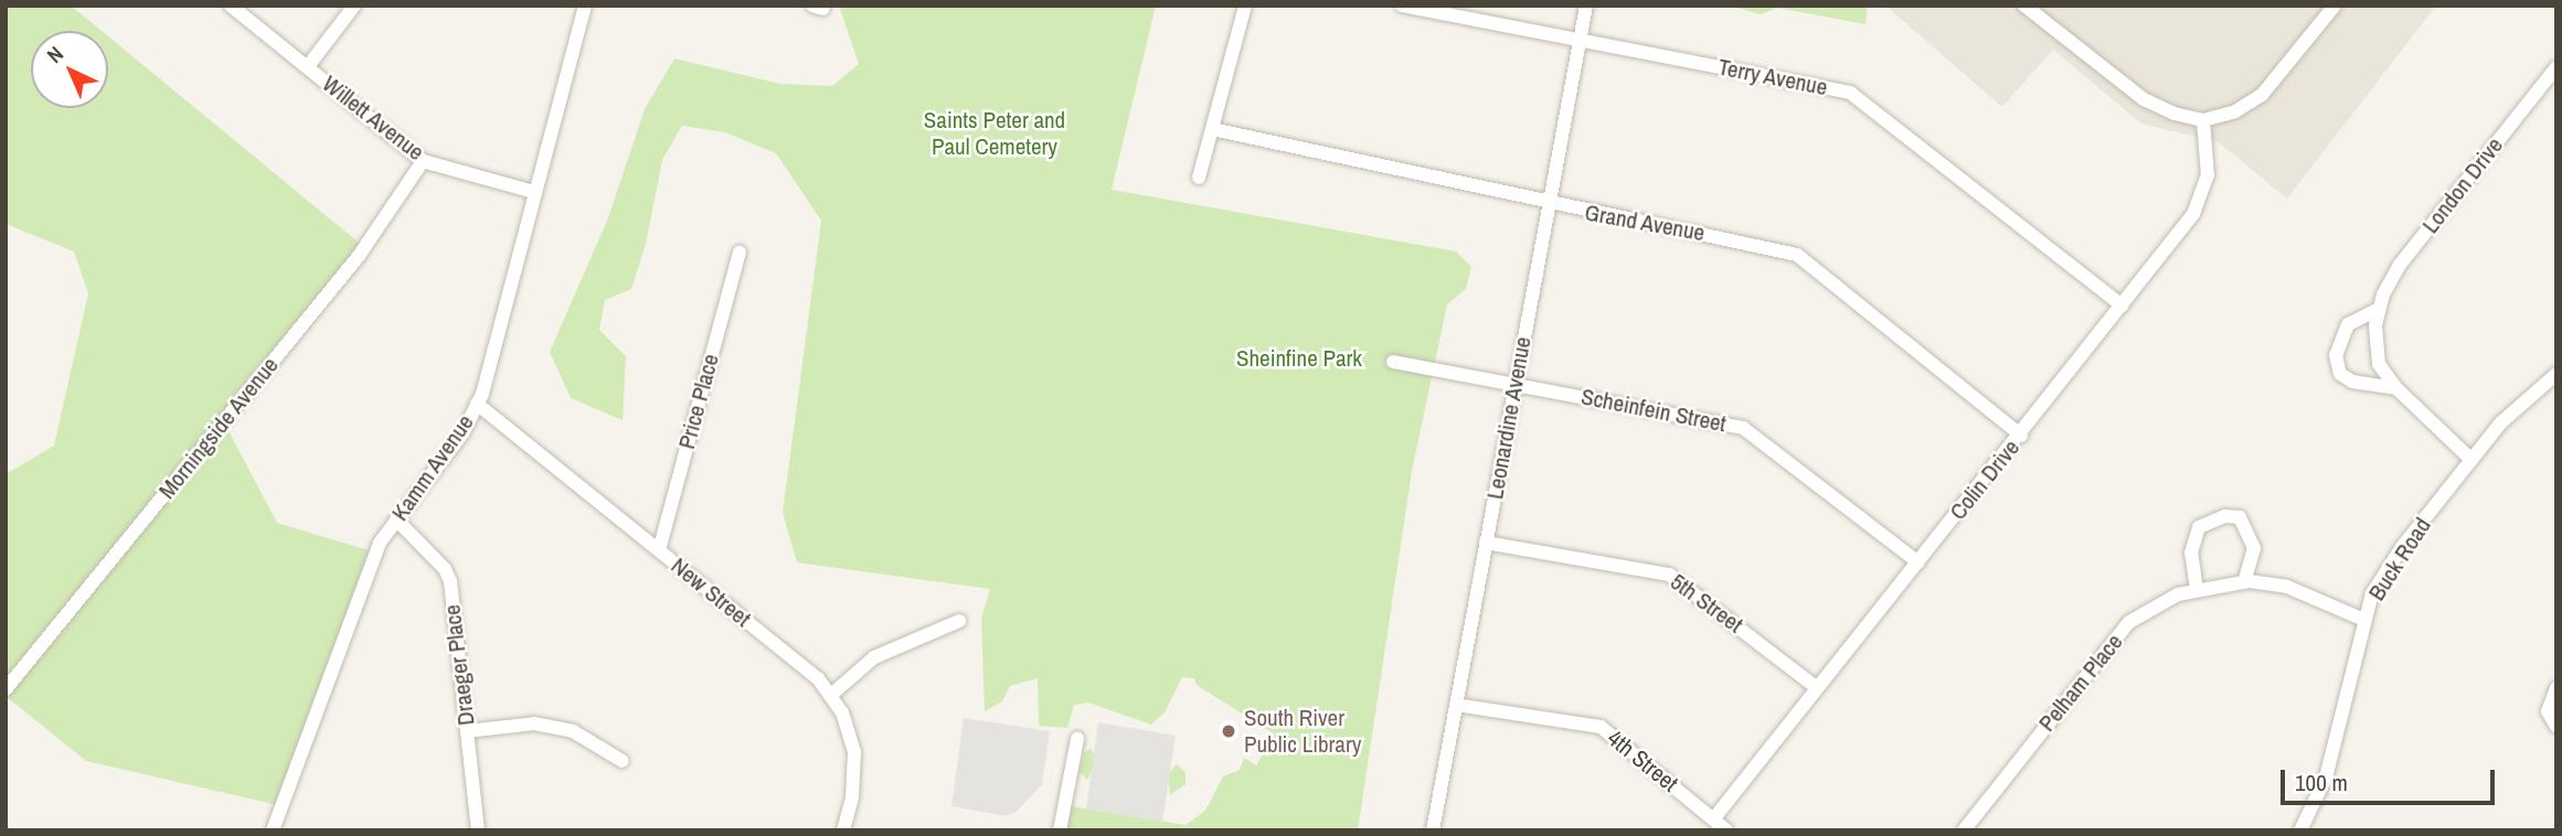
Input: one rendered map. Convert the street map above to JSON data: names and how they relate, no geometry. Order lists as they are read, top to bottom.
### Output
{
  "streets": {
    "street": [
      "Terry Avenue",
      "Willett Avenue",
      "London Drive",
      "Grand Avenue",
      "Price Place",
      "Scheinfein Street",
      "Leonardine Avenue",
      "Morningside Avenue",
      "Kamm Avenue",
      "Colin Drive",
      "Buck Road",
      "New Street",
      "5th Street",
      "Draeger Place",
      "Pelham Place",
      "4th Street"
    ]
  },
  "crossings": [
    ["Terry Avenue", "Leonardine Avenue"],
    ["Terry Avenue", "Colin Drive"],
    ["Willett Avenue", "Morningside Avenue"],
    ["Willett Avenue", "Kamm Avenue"],
    ["London Drive", "Buck Road"],
    ["Grand Avenue", "Leonardine Avenue"],
    ["Grand Avenue", "Colin Drive"],
    ["Price Place", "New Street"],
    ["Scheinfein Street", "Leonardine Avenue"],
    ["Scheinfein Street", "Colin Drive"],
    ["Leonardine Avenue", "5th Street"],
    ["Leonardine Avenue", "4th Street"],
    ["Kamm Avenue", "New Street"],
    ["Kamm Avenue", "Draeger Place"],
    ["Colin Drive", "5th Street"],
    ["Colin Drive", "4th Street"],
    ["Buck Road", "Pelham Place"]
  ],
  "parks": ["Saints Peter and Paul Cemetery", "Sheinfine Park"],
  "places": ["South River Public Library"],
  "scale_bar": "100 m",
  "north": "top left"
}
